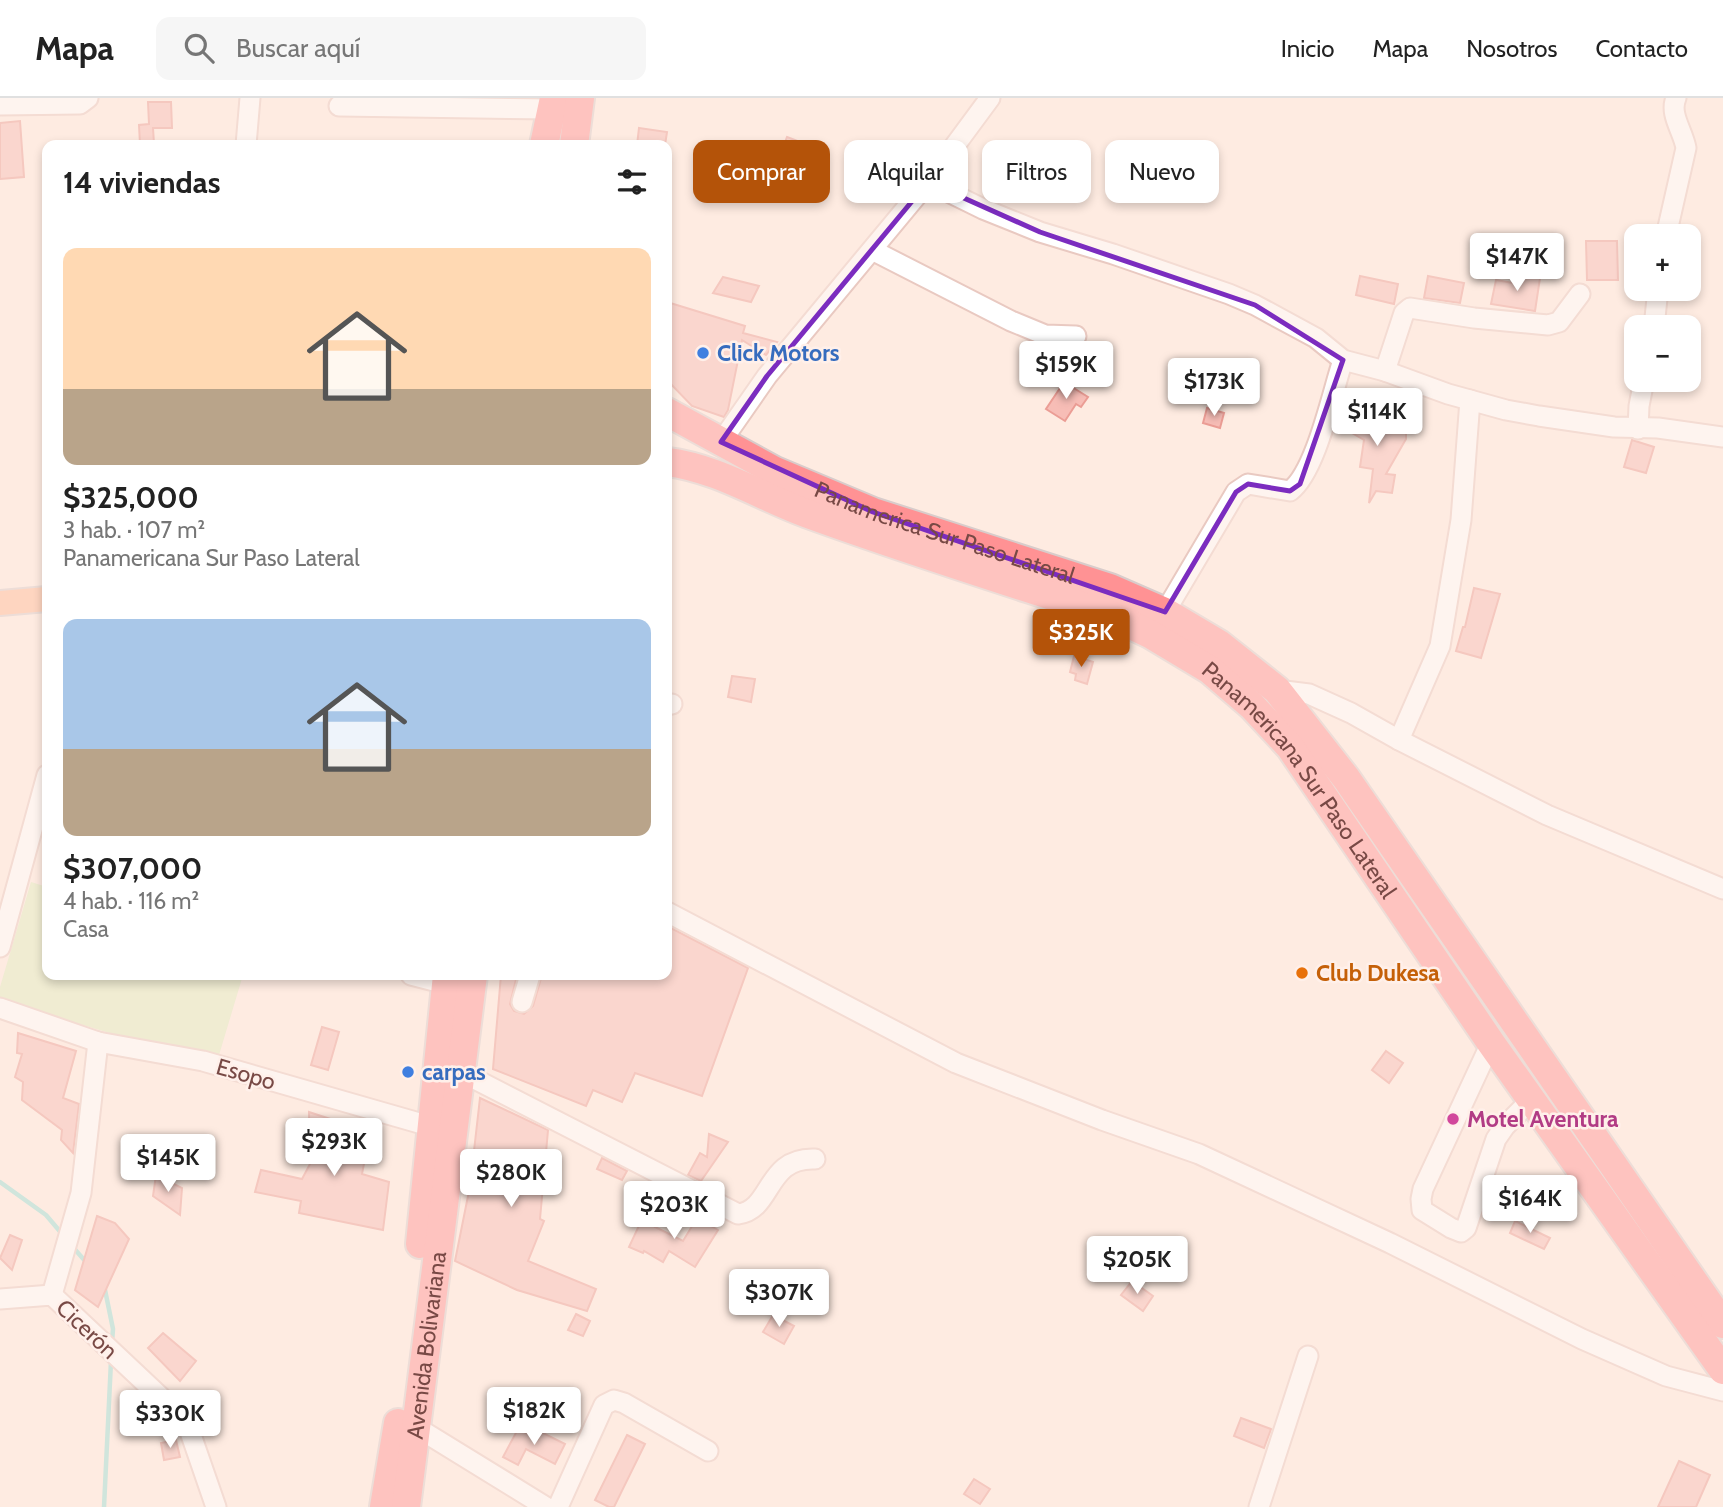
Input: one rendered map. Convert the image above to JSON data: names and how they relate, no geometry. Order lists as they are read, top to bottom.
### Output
{
  "streets": {
    "highway": ["Panamerica Sur Paso Lateral", "Panamericana Sur Paso Lateral", "Avenida Bolivariana"],
    "street": ["Esopo", "Cicerón"]
  },
  "crossings": [
    ["Esopo", "Avenida Bolivariana"]
  ],
  "places": [
    "Click Motors",
    "Club Dukesa",
    "carpas",
    "Motel Aventura"
  ],
  "page": {
    "header": "Mapa",
    "search": "Buscar aquí",
    "nav": [
      "Inicio",
      "Mapa",
      "Nosotros",
      "Contacto"
    ],
    "chip": [
      "Comprar",
      "Alquilar",
      "Filtros",
      "Nuevo"
    ],
    "heading": "14 viviendas",
    "map_buttons": ["+", "−"],
    "list": [
      {
        "name": "$325,000",
        "note": "3 hab. · 107 m² · Panamericana Sur Paso Lateral"
      },
      {
        "name": "$307,000",
        "note": "4 hab. · 116 m² · Casa"
      }
    ],
    "price": [
      "$147K",
      "$159K",
      "$173K",
      "$114K",
      "$325K",
      "$293K",
      "$145K",
      "$280K",
      "$164K",
      "$203K",
      "$205K",
      "$307K",
      "$182K",
      "$330K"
    ]
  }
}
